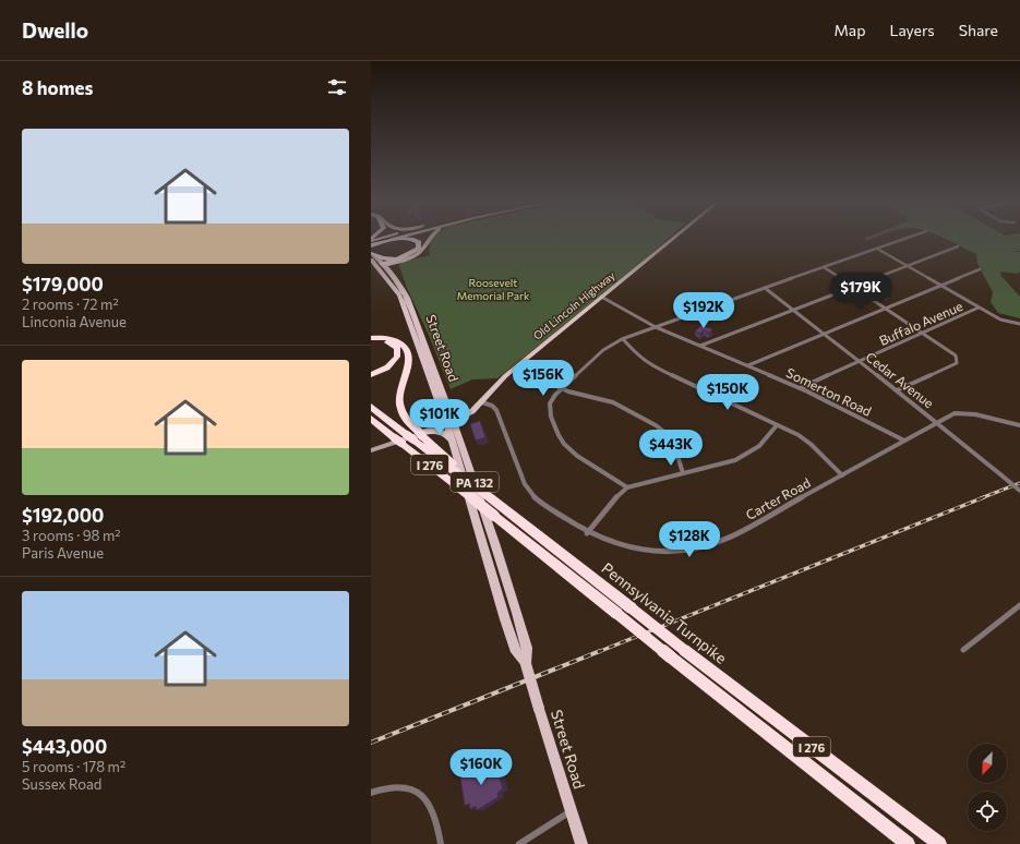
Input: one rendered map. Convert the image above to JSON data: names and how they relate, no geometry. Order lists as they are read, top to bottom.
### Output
{
  "streets": {
    "highway": ["I 276", "Pennsylvania Turnpike"],
    "main road": ["Old Lincoln Highway", "Street Road", "PA 132"],
    "street": [
      "Buffalo Avenue",
      "Cedar Avenue",
      "Somerton Road",
      "Carter Road"
    ]
  },
  "crossings": [
    ["Old Lincoln Highway", "Street Road"],
    ["Old Lincoln Highway", "Somerton Road"],
    ["Old Lincoln Highway", "Carter Road"],
    ["Old Lincoln Highway", "Pennsylvania Turnpike"],
    ["Buffalo Avenue", "Cedar Avenue"],
    ["Buffalo Avenue", "Somerton Road"],
    ["Cedar Avenue", "Carter Road"],
    ["Somerton Road", "Carter Road"]
  ],
  "parks": ["Roosevelt Memorial Park"],
  "north": "bottom left",
  "page": {
    "header": "Dwello",
    "nav": ["Map", "Layers", "Share"],
    "heading": "8 homes",
    "list": [
      {
        "name": "$179,000",
        "note": "2 rooms · 72 m² · Linconia Avenue"
      },
      {
        "name": "$192,000",
        "note": "3 rooms · 98 m² · Paris Avenue"
      },
      {
        "name": "$443,000",
        "note": "5 rooms · 178 m² · Sussex Road"
      }
    ],
    "price": [
      "$179K",
      "$192K",
      "$156K",
      "$150K",
      "$101K",
      "$443K",
      "$128K",
      "$160K"
    ]
  }
}
